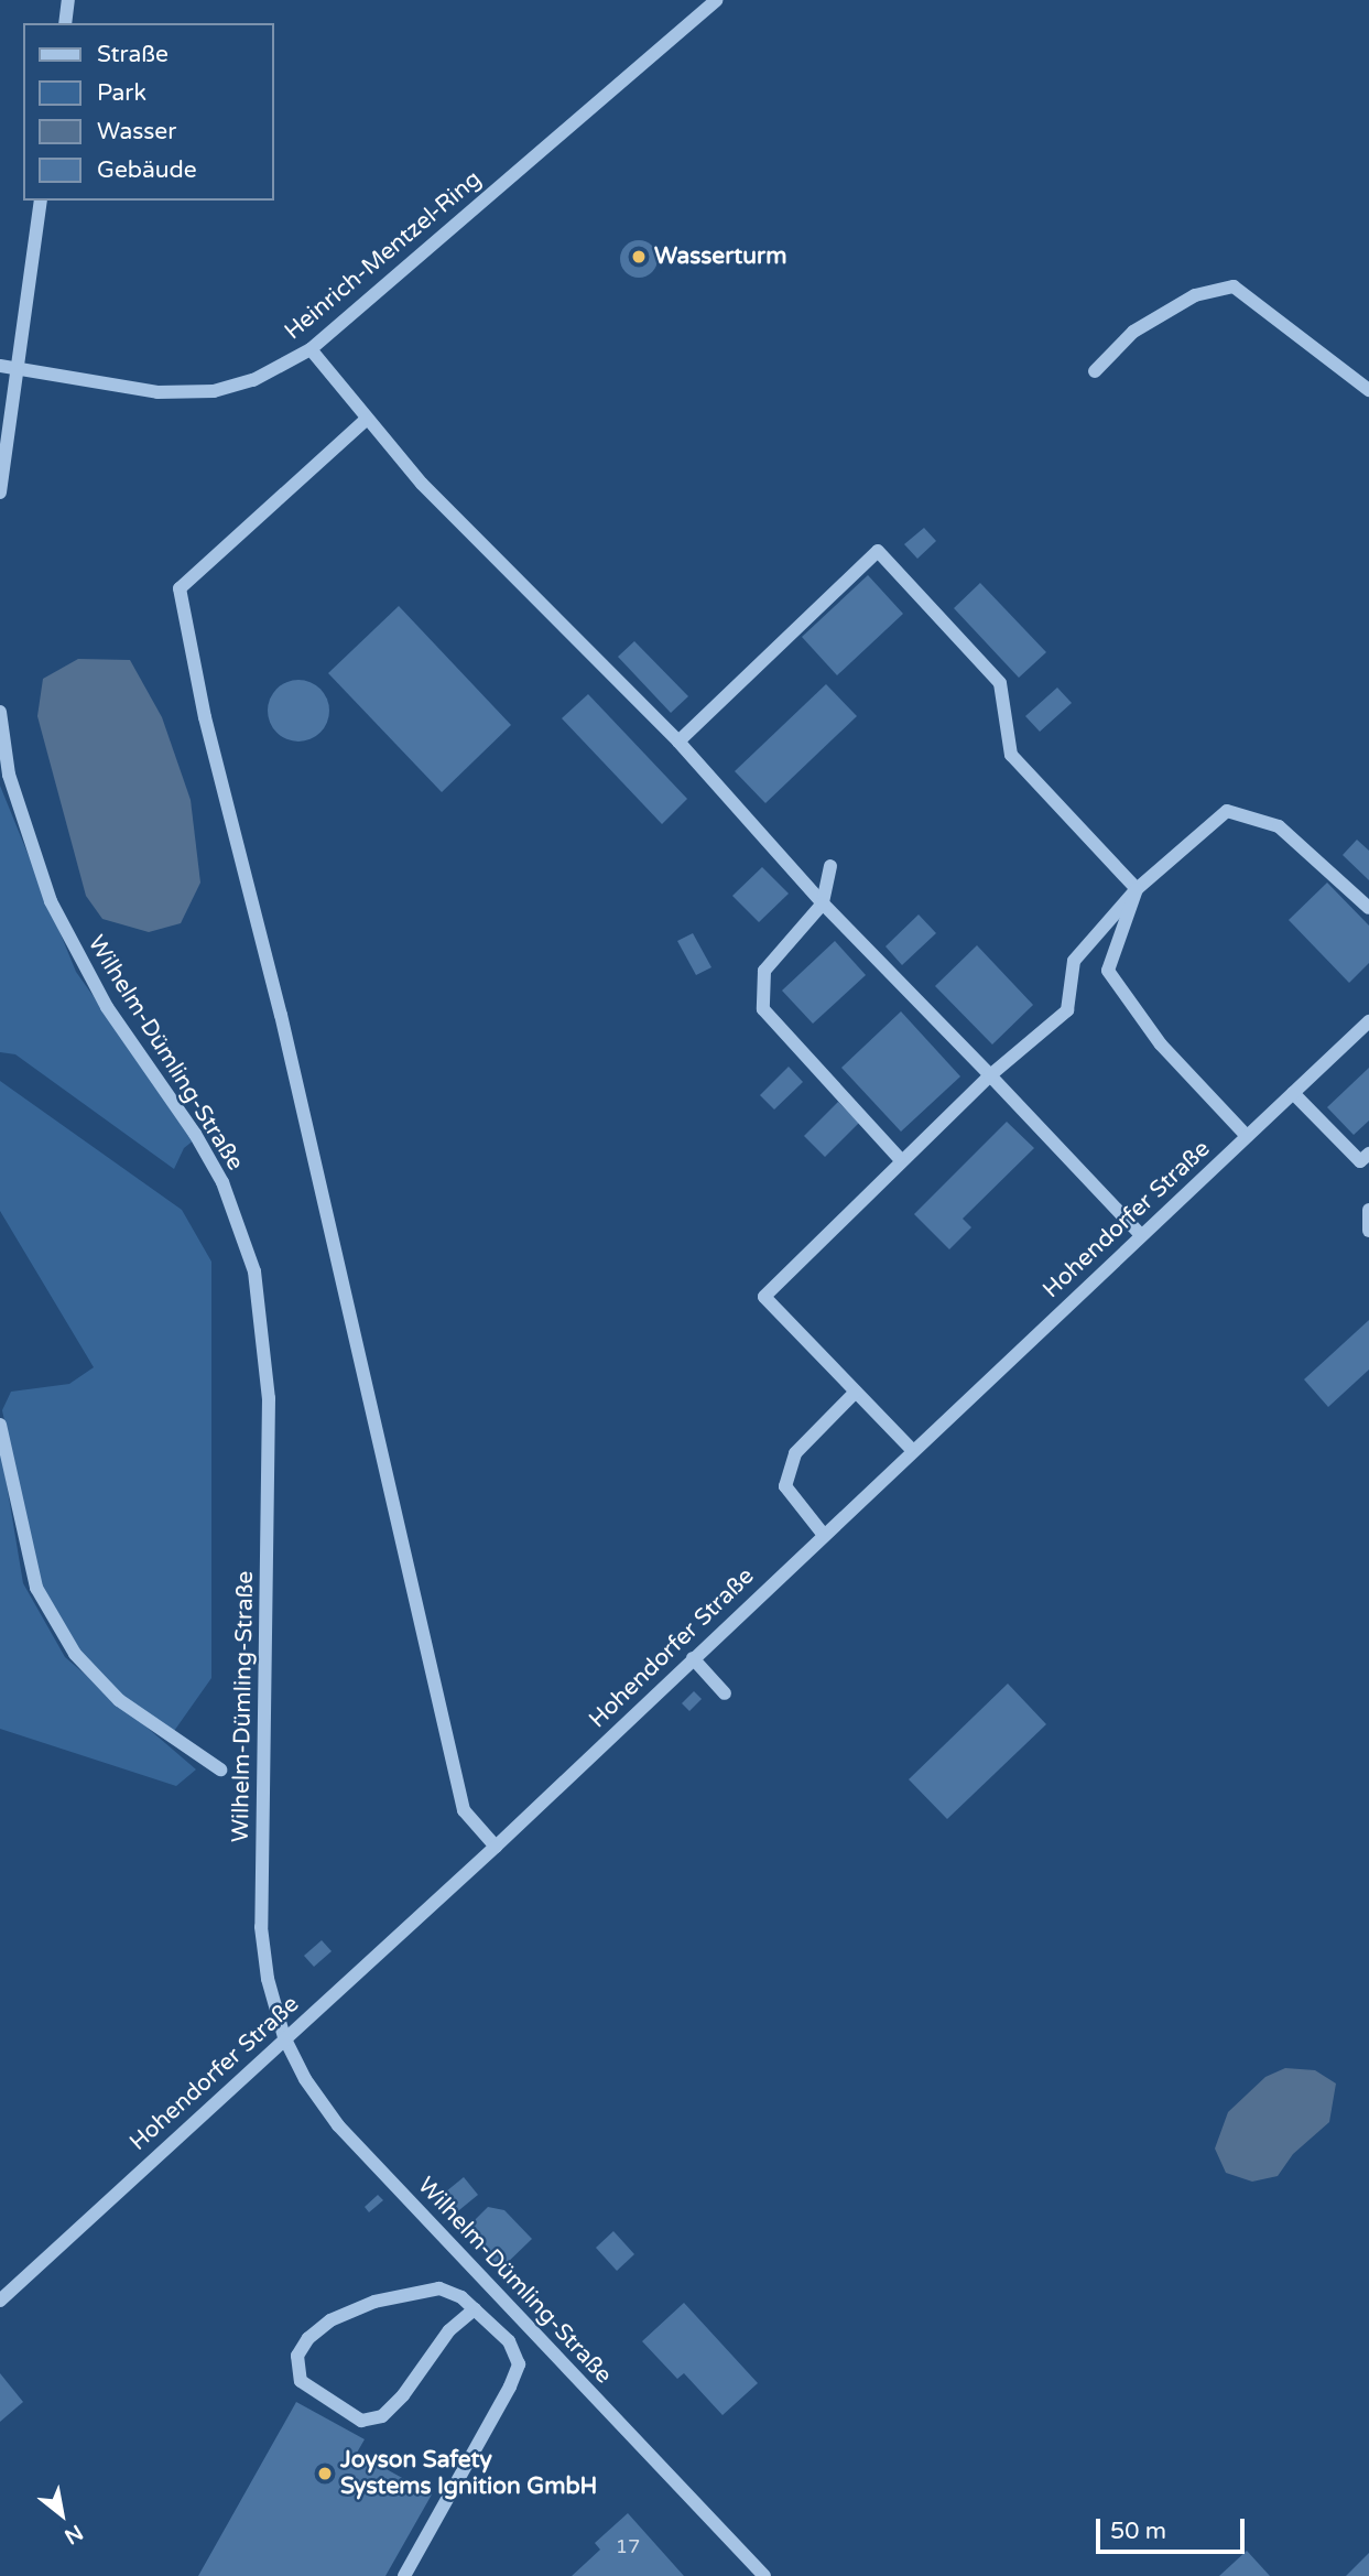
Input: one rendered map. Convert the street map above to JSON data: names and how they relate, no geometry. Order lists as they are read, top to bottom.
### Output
{
  "streets": {
    "street": ["Heinrich-Mentzel-Ring", "Wilhelm-Dümling-Straße", "Hohendorfer Straße"]
  },
  "crossings": [
    ["Wilhelm-Dümling-Straße", "Hohendorfer Straße"]
  ],
  "places": ["Wasserturm", "Joyson Safety Systems Ignition GmbH"],
  "house_numbers": ["17"],
  "legend": [
    "Straße",
    "Park",
    "Wasser",
    "Gebäude"
  ],
  "scale_bar": "50 m",
  "north": "bottom right"
}
